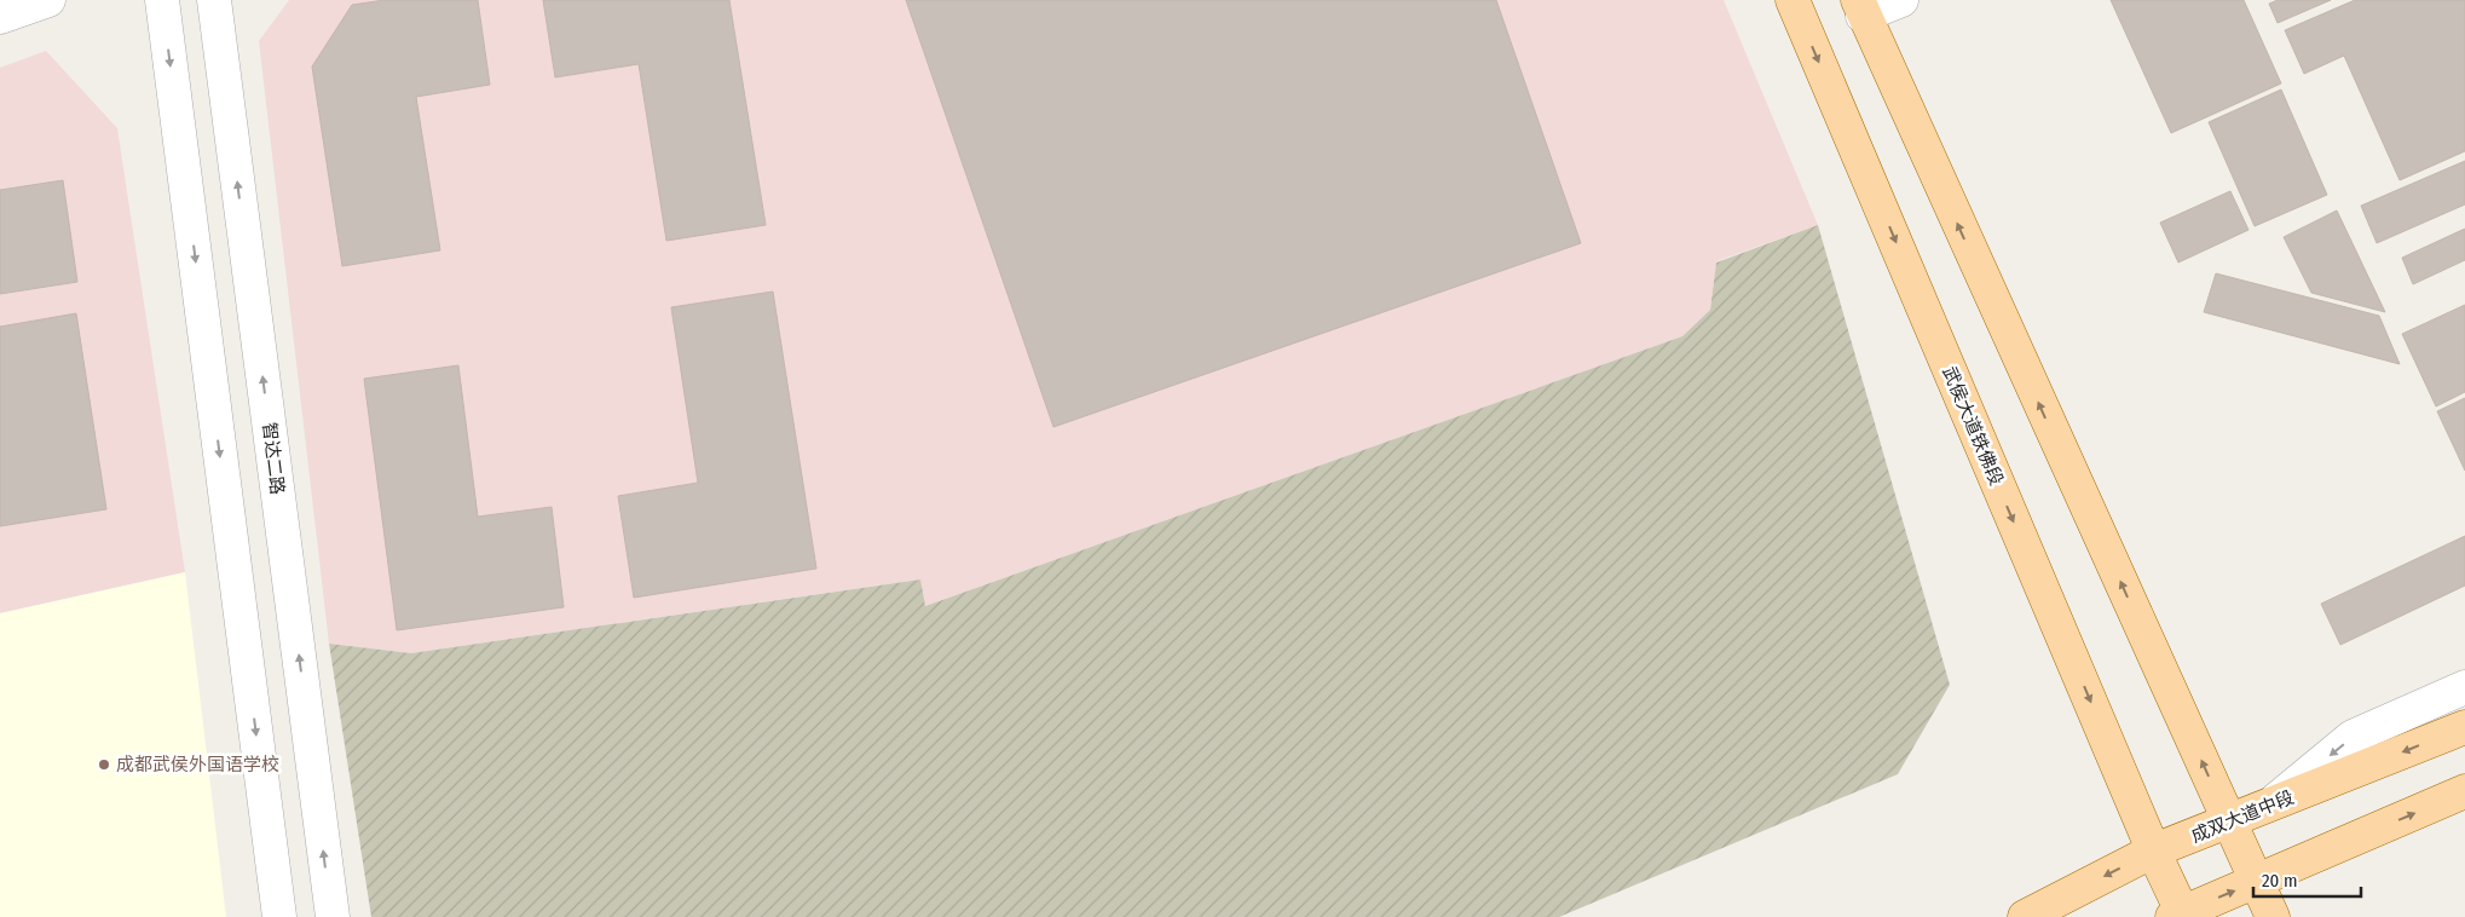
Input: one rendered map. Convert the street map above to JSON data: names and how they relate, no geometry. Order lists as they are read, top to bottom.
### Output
{
  "streets": {
    "main road": ["武侯大道铁佛段", "成双大道中段"],
    "street": ["智达二路"]
  },
  "crossings": [
    ["武侯大道铁佛段", "成双大道中段"]
  ],
  "places": ["成都武侯外国语学校"],
  "scale_bar": "20 m"
}
